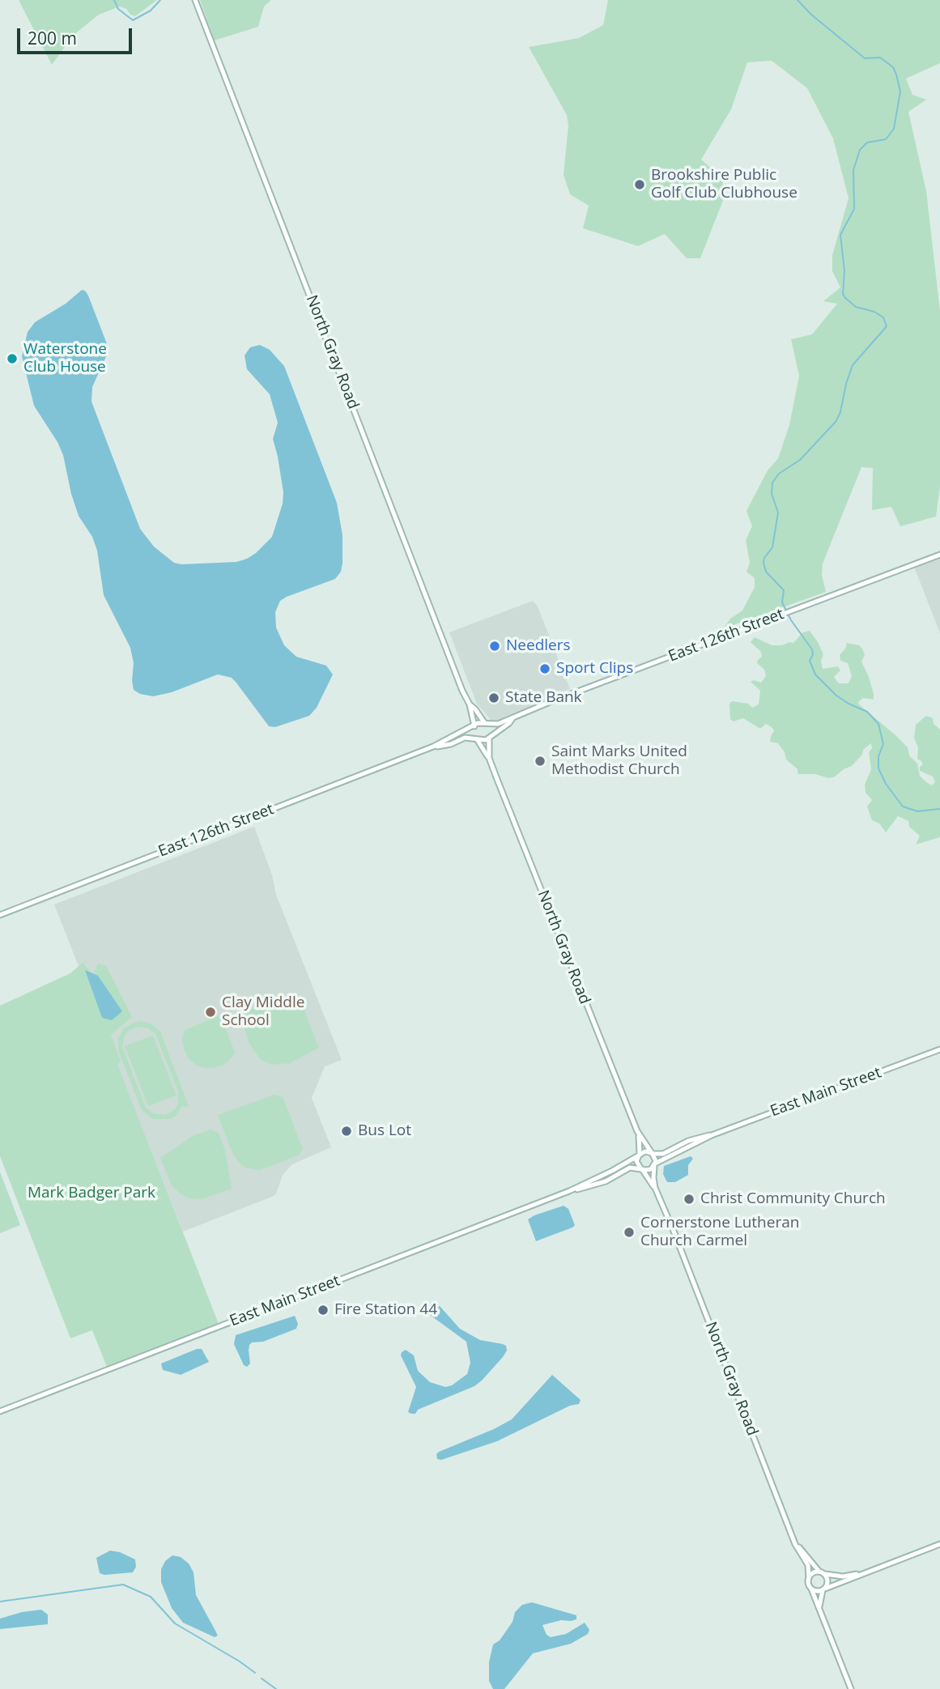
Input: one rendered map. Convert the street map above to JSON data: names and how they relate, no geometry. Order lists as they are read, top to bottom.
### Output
{
  "streets": {
    "street": ["North Gray Road", "East 126th Street", "East Main Street"]
  },
  "crossings": [
    ["North Gray Road", "East 126th Street"],
    ["North Gray Road", "East Main Street"]
  ],
  "parks": ["Mark Badger Park"],
  "places": [
    "Brookshire Public Golf Club Clubhouse",
    "Waterstone Club House",
    "Needlers",
    "Sport Clips",
    "State Bank",
    "Saint Marks United Methodist Church",
    "Clay Middle School",
    "Bus Lot",
    "Christ Community Church",
    "Cornerstone Lutheran Church Carmel",
    "Fire Station 44"
  ],
  "scale_bar": "200 m"
}
